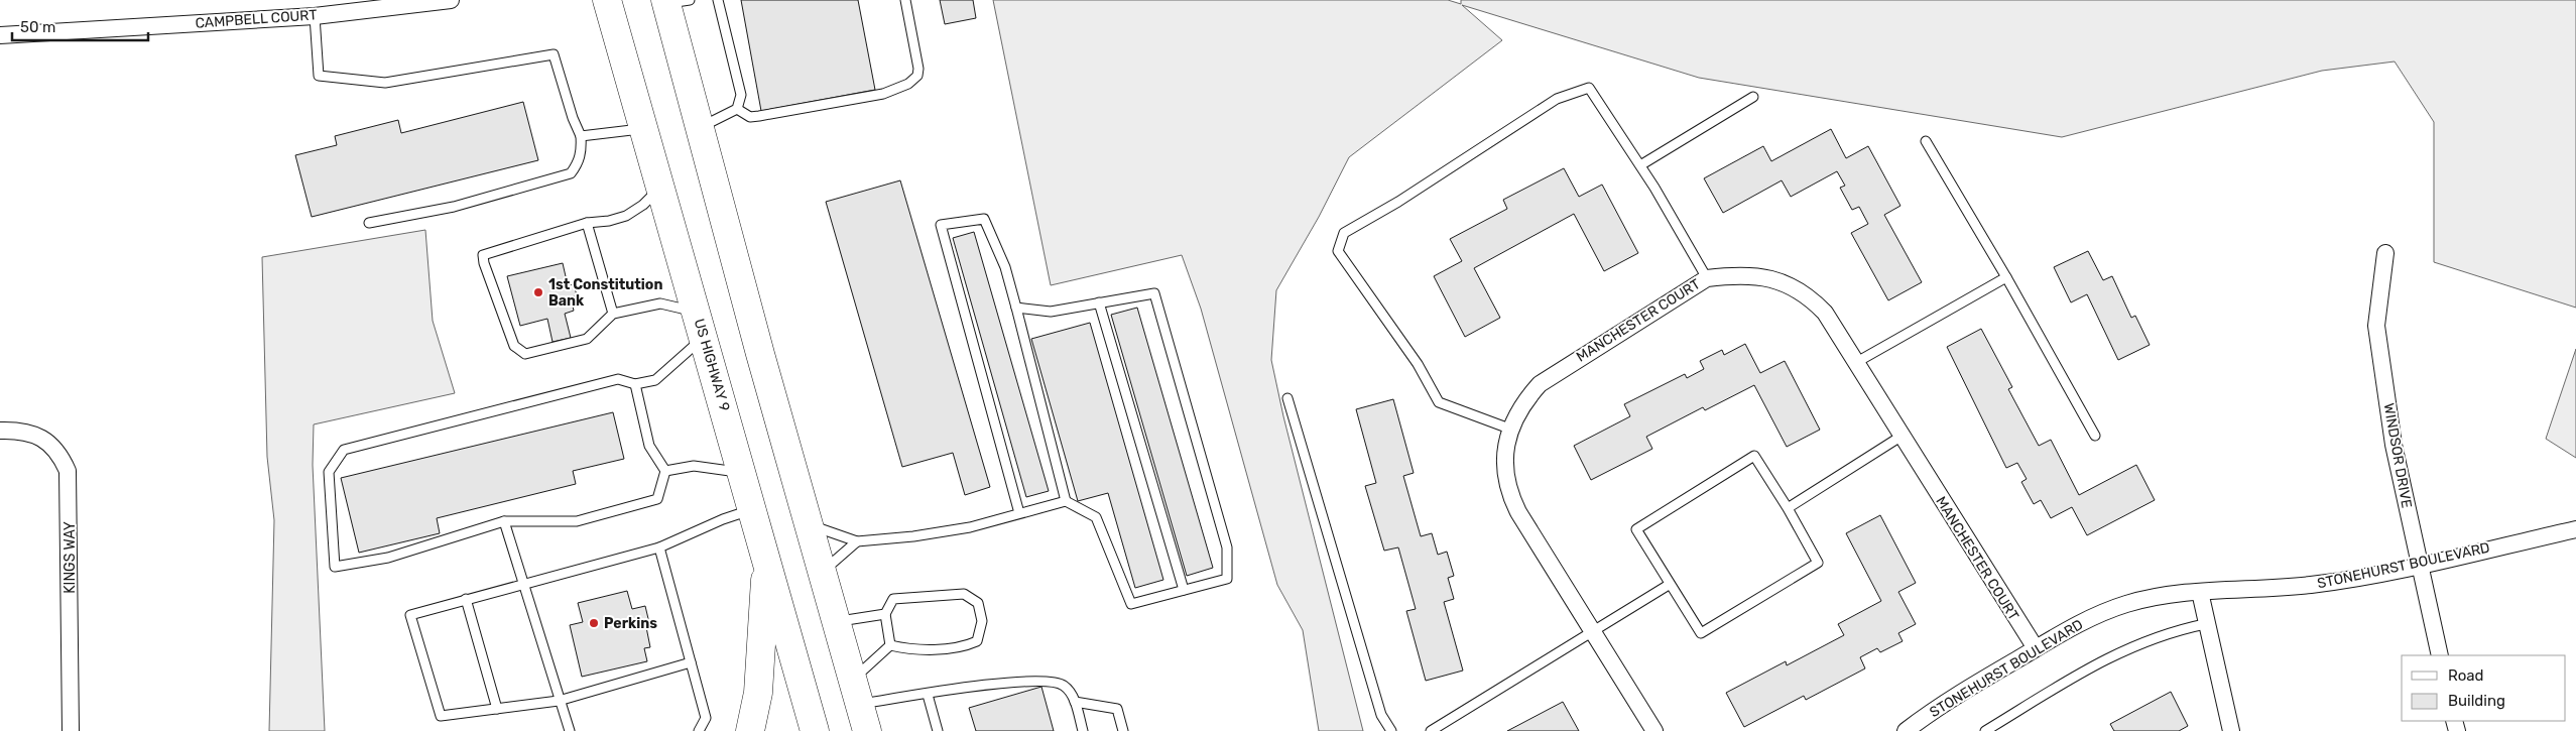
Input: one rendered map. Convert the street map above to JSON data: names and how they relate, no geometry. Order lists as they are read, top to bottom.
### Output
{
  "streets": {
    "highway": ["US HIGHWAY 9"],
    "street": [
      "CAMPBELL COURT",
      "MANCHESTER COURT",
      "WINDSOR DRIVE",
      "KINGS WAY",
      "STONEHURST BOULEVARD"
    ]
  },
  "crossings": [
    ["MANCHESTER COURT", "STONEHURST BOULEVARD"],
    ["WINDSOR DRIVE", "STONEHURST BOULEVARD"]
  ],
  "places": ["1st Constitution Bank", "Perkins"],
  "legend": ["Road", "Building"],
  "scale_bar": "50 m"
}
